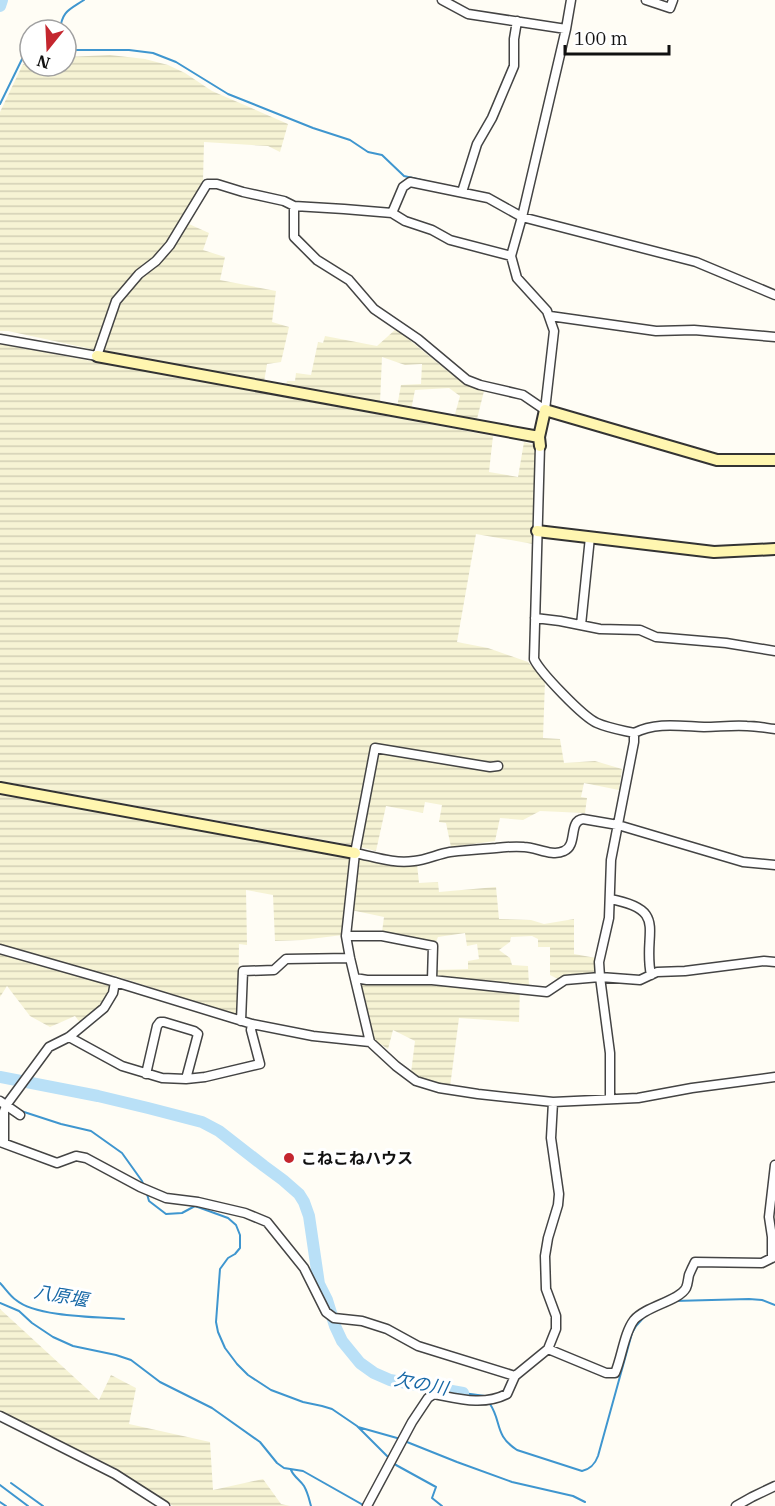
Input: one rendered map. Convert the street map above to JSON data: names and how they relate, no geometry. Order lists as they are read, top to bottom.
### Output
{
  "water": ["八原堰", "欠の川"],
  "places": ["こねこねハウス"],
  "scale_bar": "100 m",
  "north": "bottom"
}
